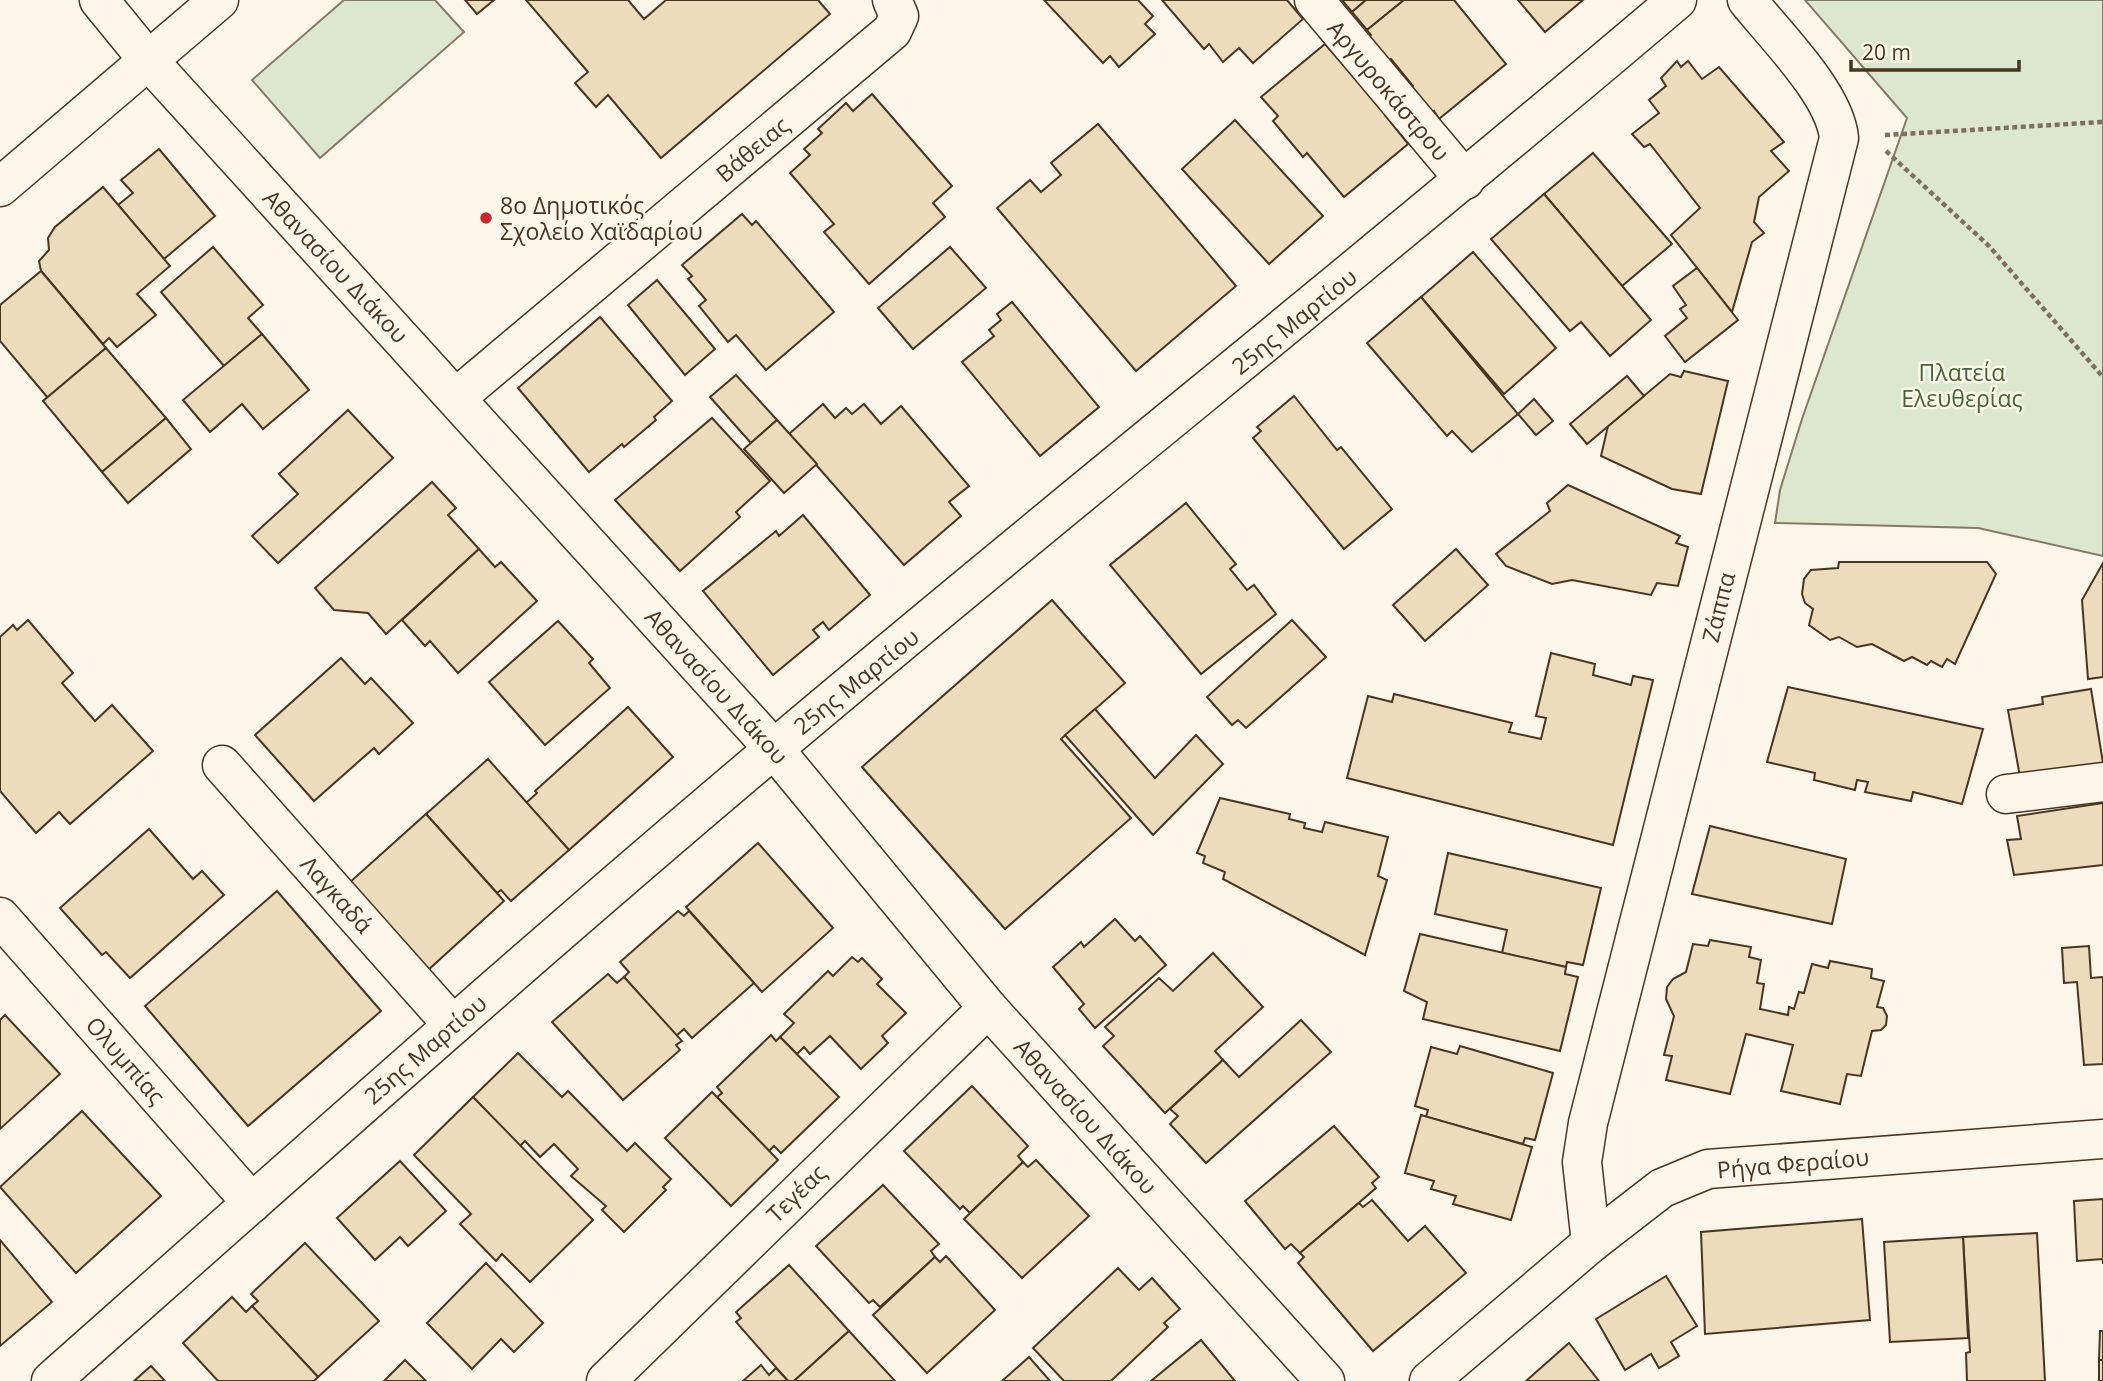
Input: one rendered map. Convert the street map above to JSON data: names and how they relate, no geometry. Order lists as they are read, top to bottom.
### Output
{
  "streets": {
    "street": [
      "Αργυροκάστρου",
      "Βάθειας",
      "Αθανασίου Διάκου",
      "25ης Μαρτίου",
      "Ζάππα",
      "Λαγκαδά",
      "Ολυμπίας",
      "Ρήγα Φεραίου",
      "Τεγέας"
    ]
  },
  "crossings": [
    ["Αργυροκάστρου", "25ης Μαρτίου"],
    ["Βάθειας", "Αθανασίου Διάκου"],
    ["Αθανασίου Διάκου", "25ης Μαρτίου"],
    ["Αθανασίου Διάκου", "Τεγέας"],
    ["25ης Μαρτίου", "Λαγκαδά"],
    ["25ης Μαρτίου", "Ολυμπίας"],
    ["Ζάππα", "Ρήγα Φεραίου"]
  ],
  "parks": ["Πλατεία Ελευθερίας"],
  "places": ["8ο Δημοτικός Σχολείο Χαϊδαρίου"],
  "scale_bar": "20 m"
}
